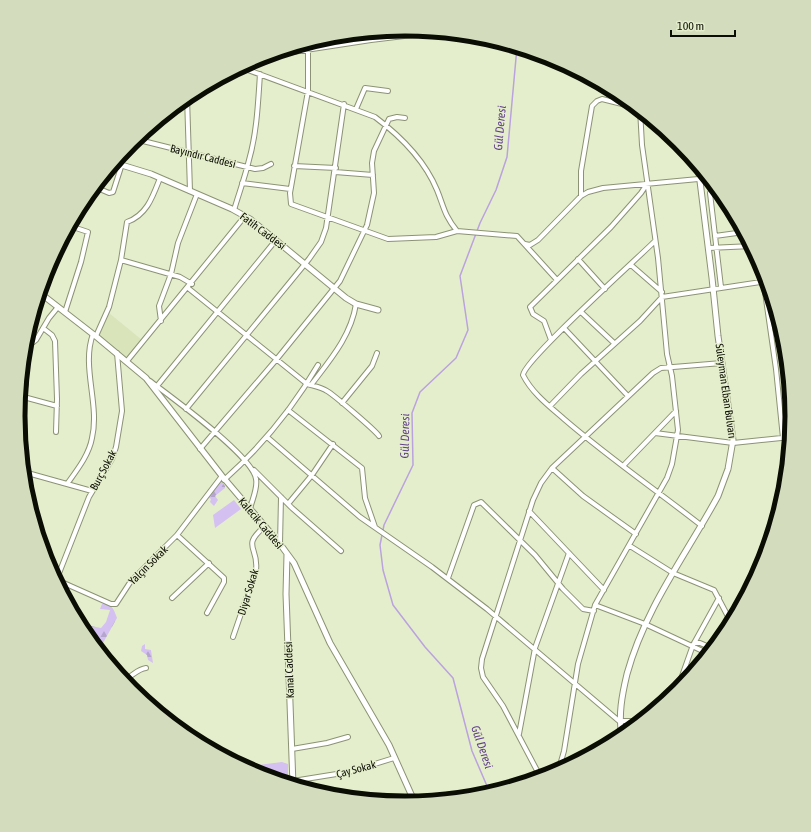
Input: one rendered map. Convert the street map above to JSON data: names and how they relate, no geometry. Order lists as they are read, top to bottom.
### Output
{
  "streets": {
    "street": [
      "Bayındır Caddesi",
      "Fatih Caddesi",
      "Süleyman Elban Bulvarı",
      "Burç Sokak",
      "Kalecik Caddesi",
      "Yalçın Sokak",
      "Diyar Sokak",
      "Kanal Caddesi",
      "Çay Sokak"
    ]
  },
  "crossings": [
    ["Burç Sokak", "Kalecik Caddesi"],
    ["Kalecik Caddesi", "Yalçın Sokak"],
    ["Kalecik Caddesi", "Diyar Sokak"],
    ["Kalecik Caddesi", "Kanal Caddesi"],
    ["Kalecik Caddesi", "Çay Sokak"]
  ],
  "water": ["Gül Deresi"],
  "scale_bar": "100 m"
}
